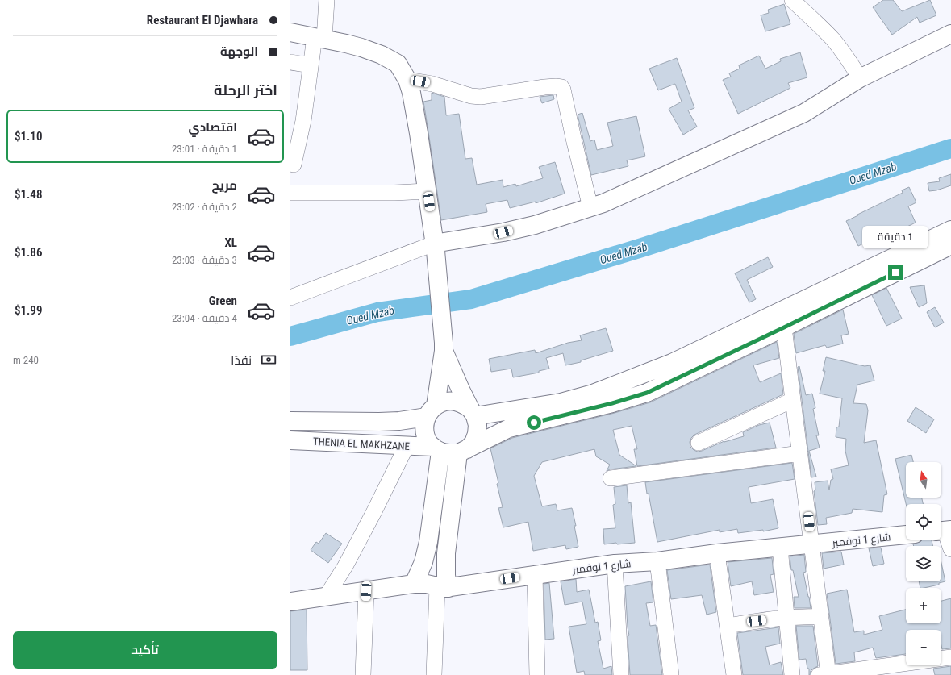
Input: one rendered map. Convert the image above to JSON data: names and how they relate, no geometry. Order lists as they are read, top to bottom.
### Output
{
  "streets": {
    "main road": ["THENIA EL MAKHZANE", "شارع 1 نوفمبر"]
  },
  "water": ["Oued Mzab"],
  "north": "top",
  "page": {
    "banner": ["Restaurant El Djawhara", "الوجهة"],
    "heading": "اختر الرحلة",
    "list": [
      {
        "name": "اقتصادي",
        "note": "1 دقيقة · 23:01",
        "value": "$1.10"
      },
      {
        "name": "مريح",
        "note": "2 دقيقة · 23:02",
        "value": "$1.48"
      },
      {
        "name": "XL",
        "note": "3 دقيقة · 23:03",
        "value": "$1.86"
      },
      {
        "name": "Green",
        "note": "4 دقيقة · 23:04",
        "value": "$1.99"
      }
    ],
    "bubble": "1 دقيقة",
    "pay": ["نقدًا", "240 m"],
    "map_buttons": ["+", "−"],
    "buttons": "تأكيد"
  }
}
